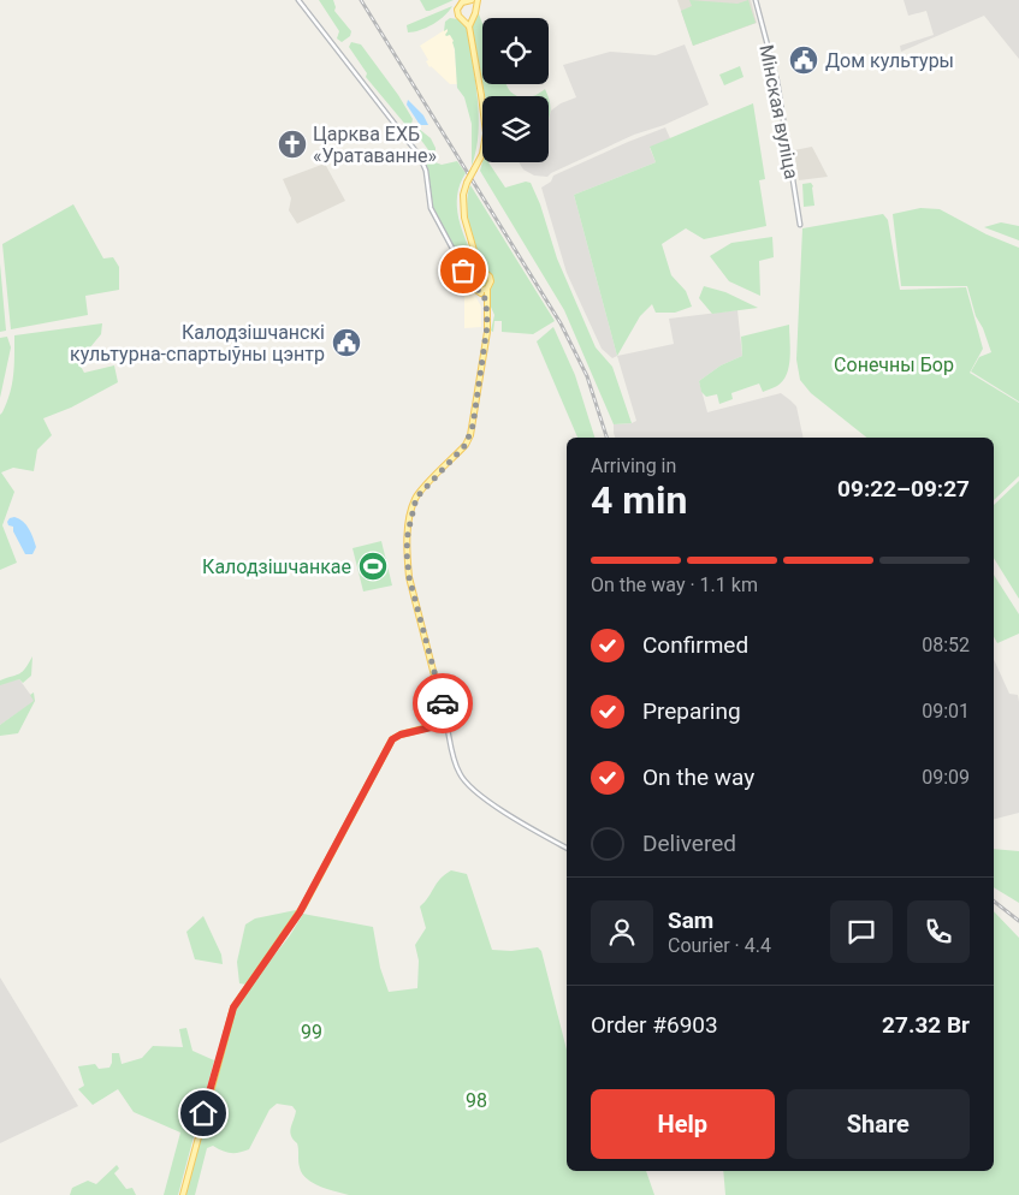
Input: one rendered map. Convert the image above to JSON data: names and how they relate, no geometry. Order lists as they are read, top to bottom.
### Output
{
  "streets": {
    "street": ["Мінская вуліца"]
  },
  "parks": ["Сонечны Бор", "99", "98"],
  "places": {
    "public building": ["Дом культуры", "Калодзішчанскі культурна-спартыўны цэнтр"],
    "church": ["Царква ЕХБ «Уратаванне»"],
    "sports": ["Калодзішчанкае"]
  },
  "page": {
    "heading": ["4 min", "Arriving in", "09:22–09:27"],
    "panel": [
      "Sam",
      "Courier · 4.4",
      "Order #6903",
      "27.32 Br"
    ],
    "bar": "On the way · 1.1 km",
    "list": [
      ["Confirmed", "08:52"],
      ["Preparing", "09:01"],
      ["On the way", "09:09"],
      "Delivered"
    ],
    "buttons": ["Help", "Share"]
  }
}
